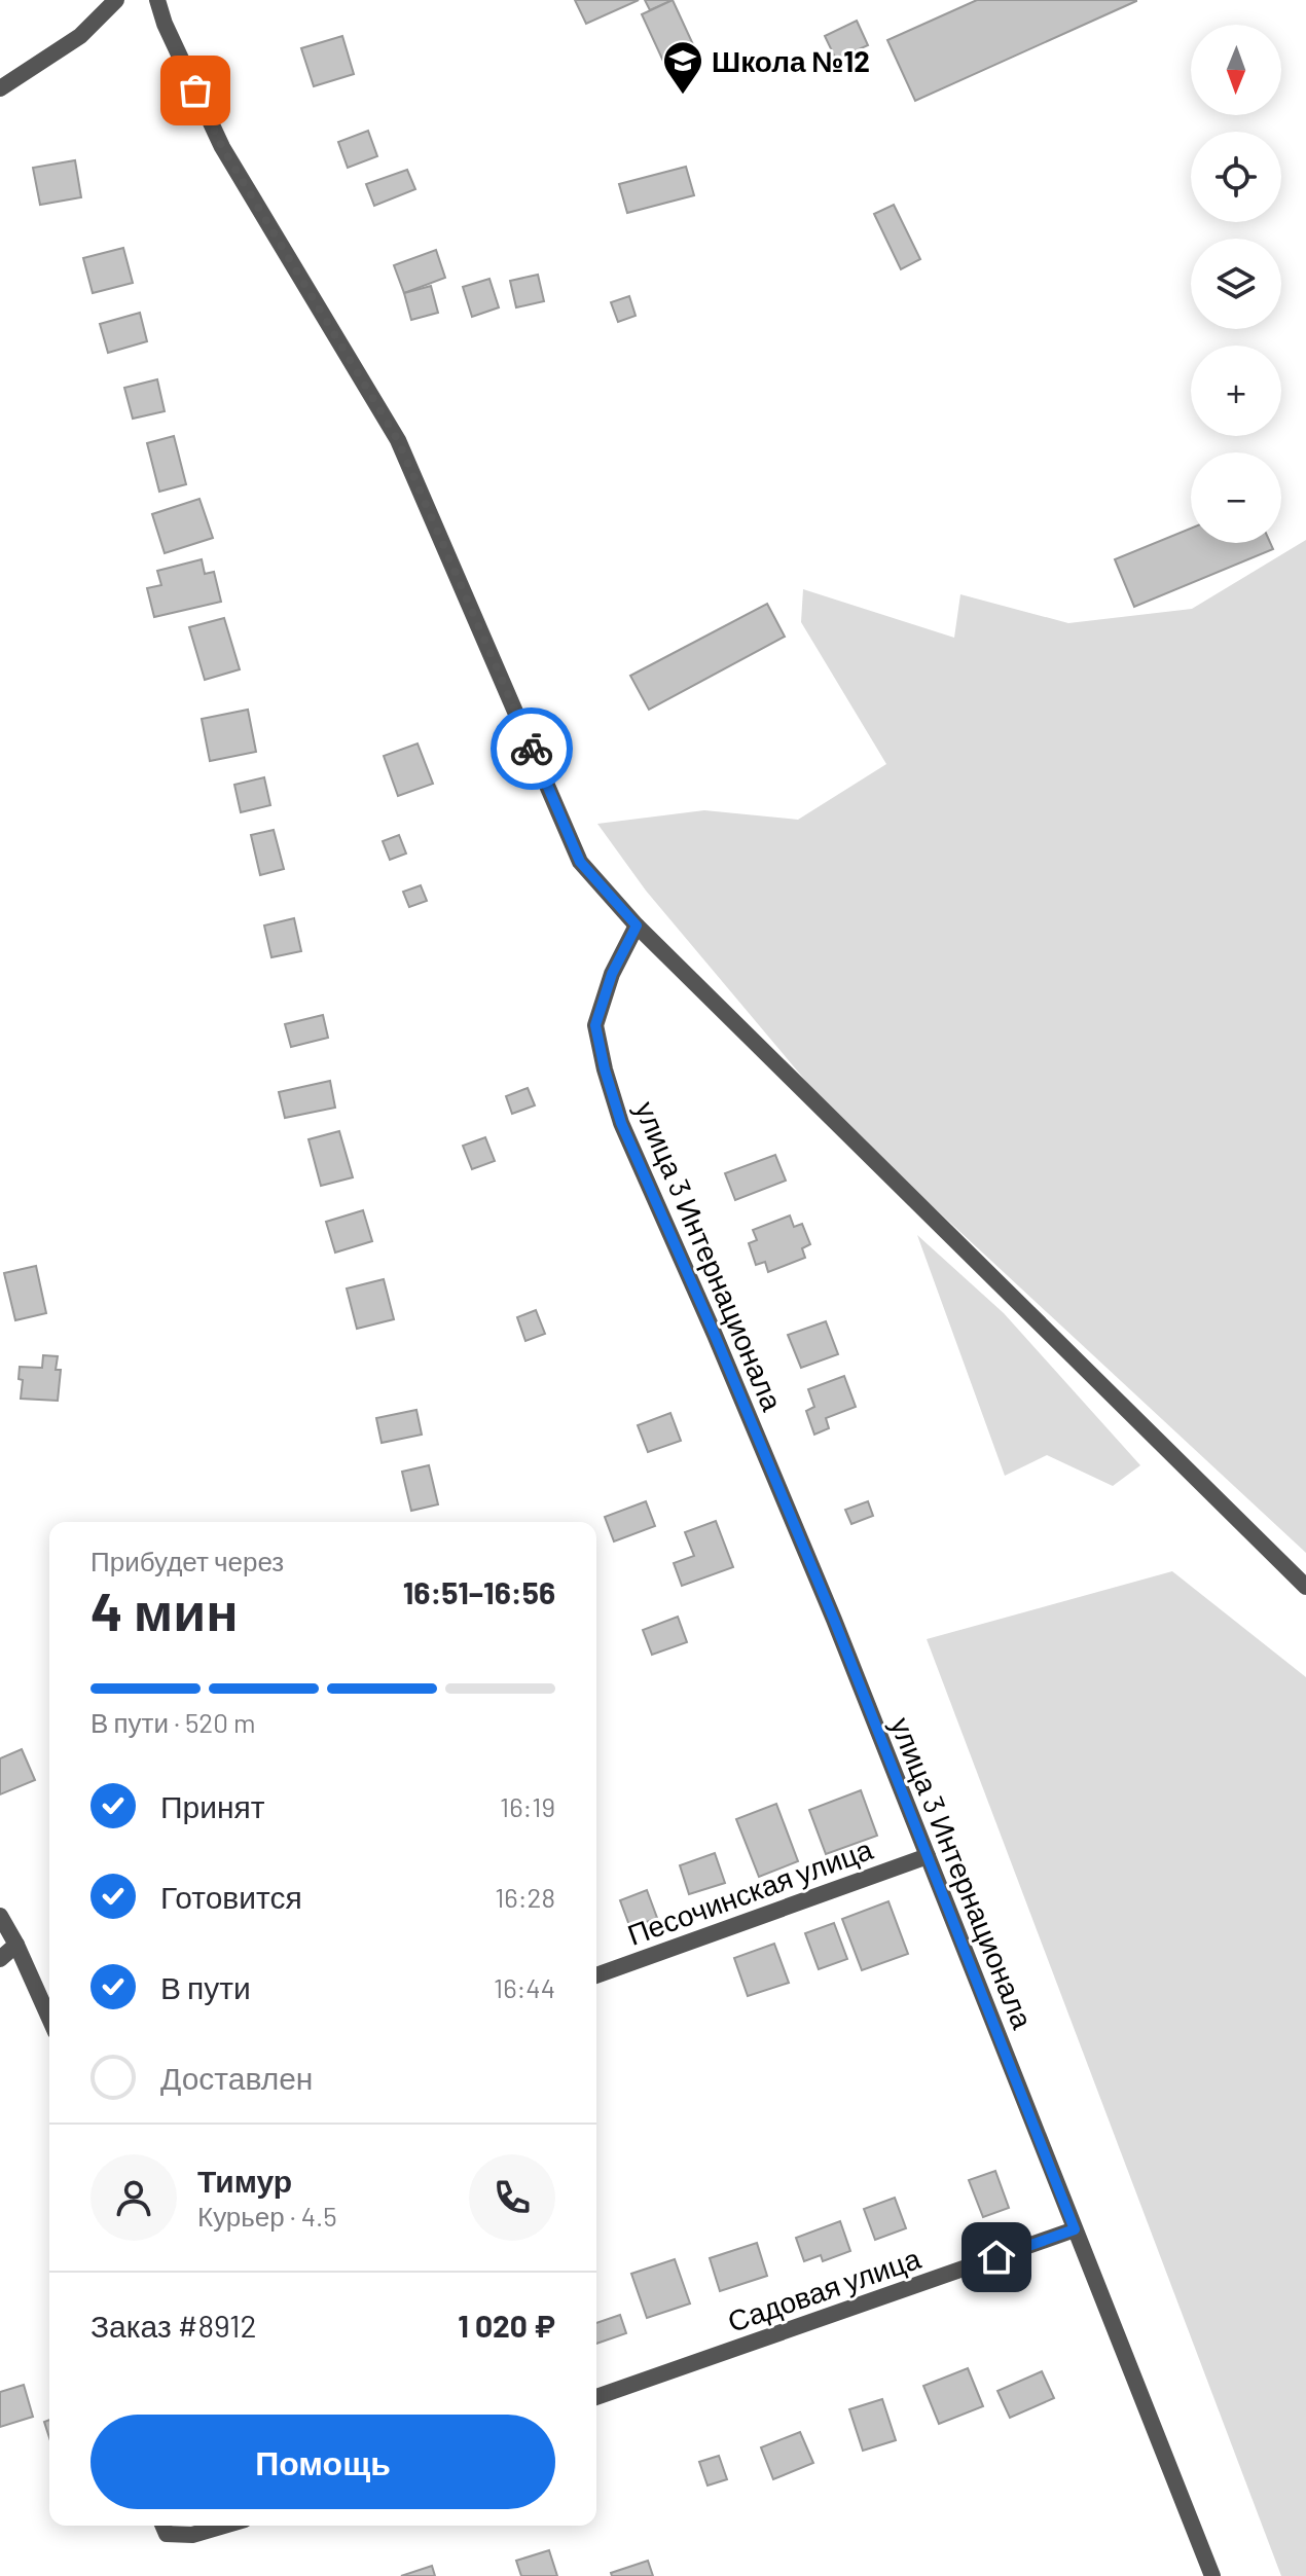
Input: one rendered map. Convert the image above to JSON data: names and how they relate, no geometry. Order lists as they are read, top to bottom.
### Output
{
  "streets": {
    "street": ["улица 3 Интернационала", "Песочинская улица", "Садовая улица"]
  },
  "crossings": [
    ["улица 3 Интернационала", "Песочинская улица"],
    ["улица 3 Интернационала", "Садовая улица"]
  ],
  "places": {
    "school or university": ["Школа №12"]
  },
  "north": "bottom",
  "page": {
    "map_buttons": ["+", "−"],
    "heading": ["4 мин", "Прибудет через", "16:51–16:56"],
    "panel": [
      "Тимур",
      "Курьер · 4.5",
      "Заказ #8912",
      "1 020 ₽"
    ],
    "bar": "В пути · 520 m",
    "list": [
      ["Принят", "16:19"],
      ["Готовится", "16:28"],
      ["В пути", "16:44"],
      "Доставлен"
    ],
    "buttons": "Помощь"
  }
}
